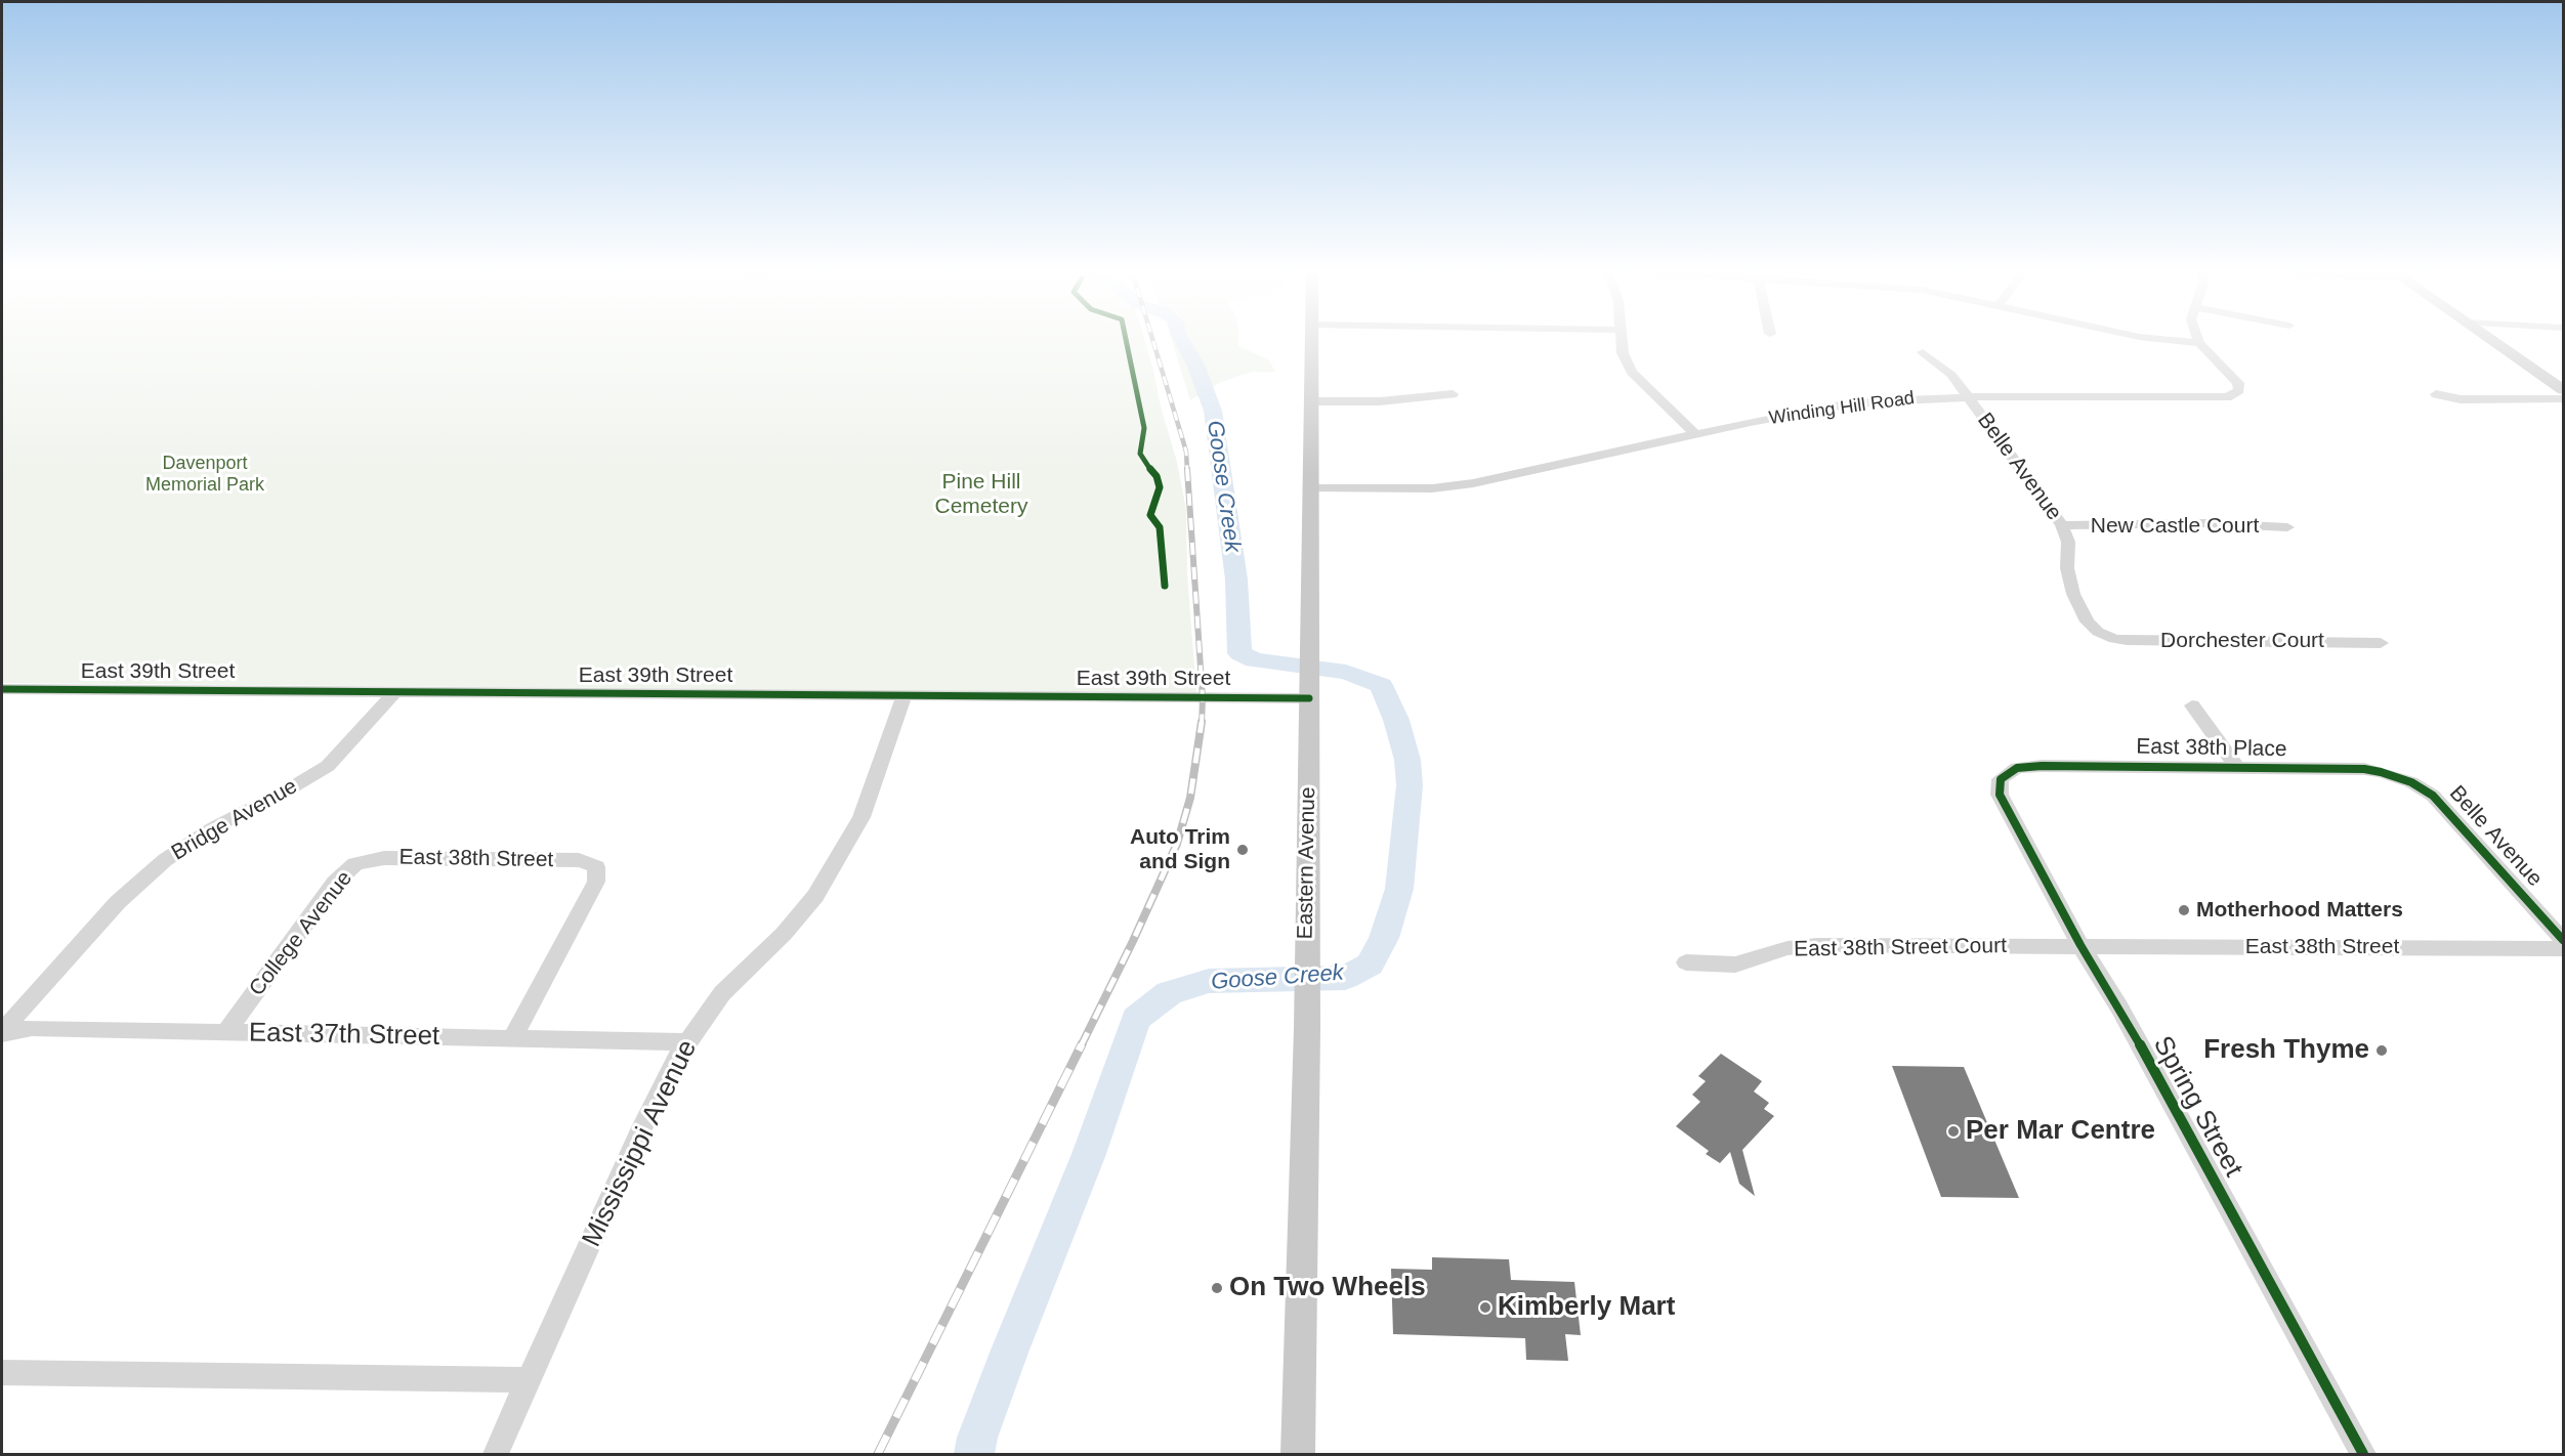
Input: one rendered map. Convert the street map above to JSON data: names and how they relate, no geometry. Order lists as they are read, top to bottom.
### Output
{
  "streets": {
    "main road": ["Eastern Avenue"],
    "street": [
      "Winding Hill Road",
      "Belle Avenue",
      "New Castle Court",
      "Dorchester Court",
      "East 39th Street",
      "East 38th Place",
      "Bridge Avenue",
      "East 38th Street",
      "College Avenue",
      "East 38th Street Court",
      "East 37th Street",
      "Spring Street",
      "Mississippi Avenue"
    ]
  },
  "crossings": [
    ["Winding Hill Road", "Belle Avenue"],
    ["Winding Hill Road", "Eastern Avenue"],
    ["Belle Avenue", "New Castle Court"],
    ["Belle Avenue", "Dorchester Court"],
    ["Belle Avenue", "East 38th Place"],
    ["East 39th Street", "Bridge Avenue"],
    ["East 39th Street", "Eastern Avenue"],
    ["East 39th Street", "Mississippi Avenue"],
    ["East 38th Place", "Spring Street"],
    ["Bridge Avenue", "East 37th Street"],
    ["East 38th Street", "College Avenue"],
    ["East 38th Street", "East 38th Street Court"],
    ["East 38th Street", "East 37th Street"],
    ["East 38th Street", "Spring Street"],
    ["College Avenue", "East 37th Street"],
    ["East 38th Street Court", "Spring Street"],
    ["East 37th Street", "Mississippi Avenue"]
  ],
  "water": ["Goose Creek"],
  "parks": ["Davenport Memorial Park", "Pine Hill Cemetery"],
  "places": [
    "Auto Trim and Sign",
    "Motherhood Matters",
    "Fresh Thyme",
    "Per Mar Centre",
    "On Two Wheels",
    "Kimberly Mart"
  ]
}
